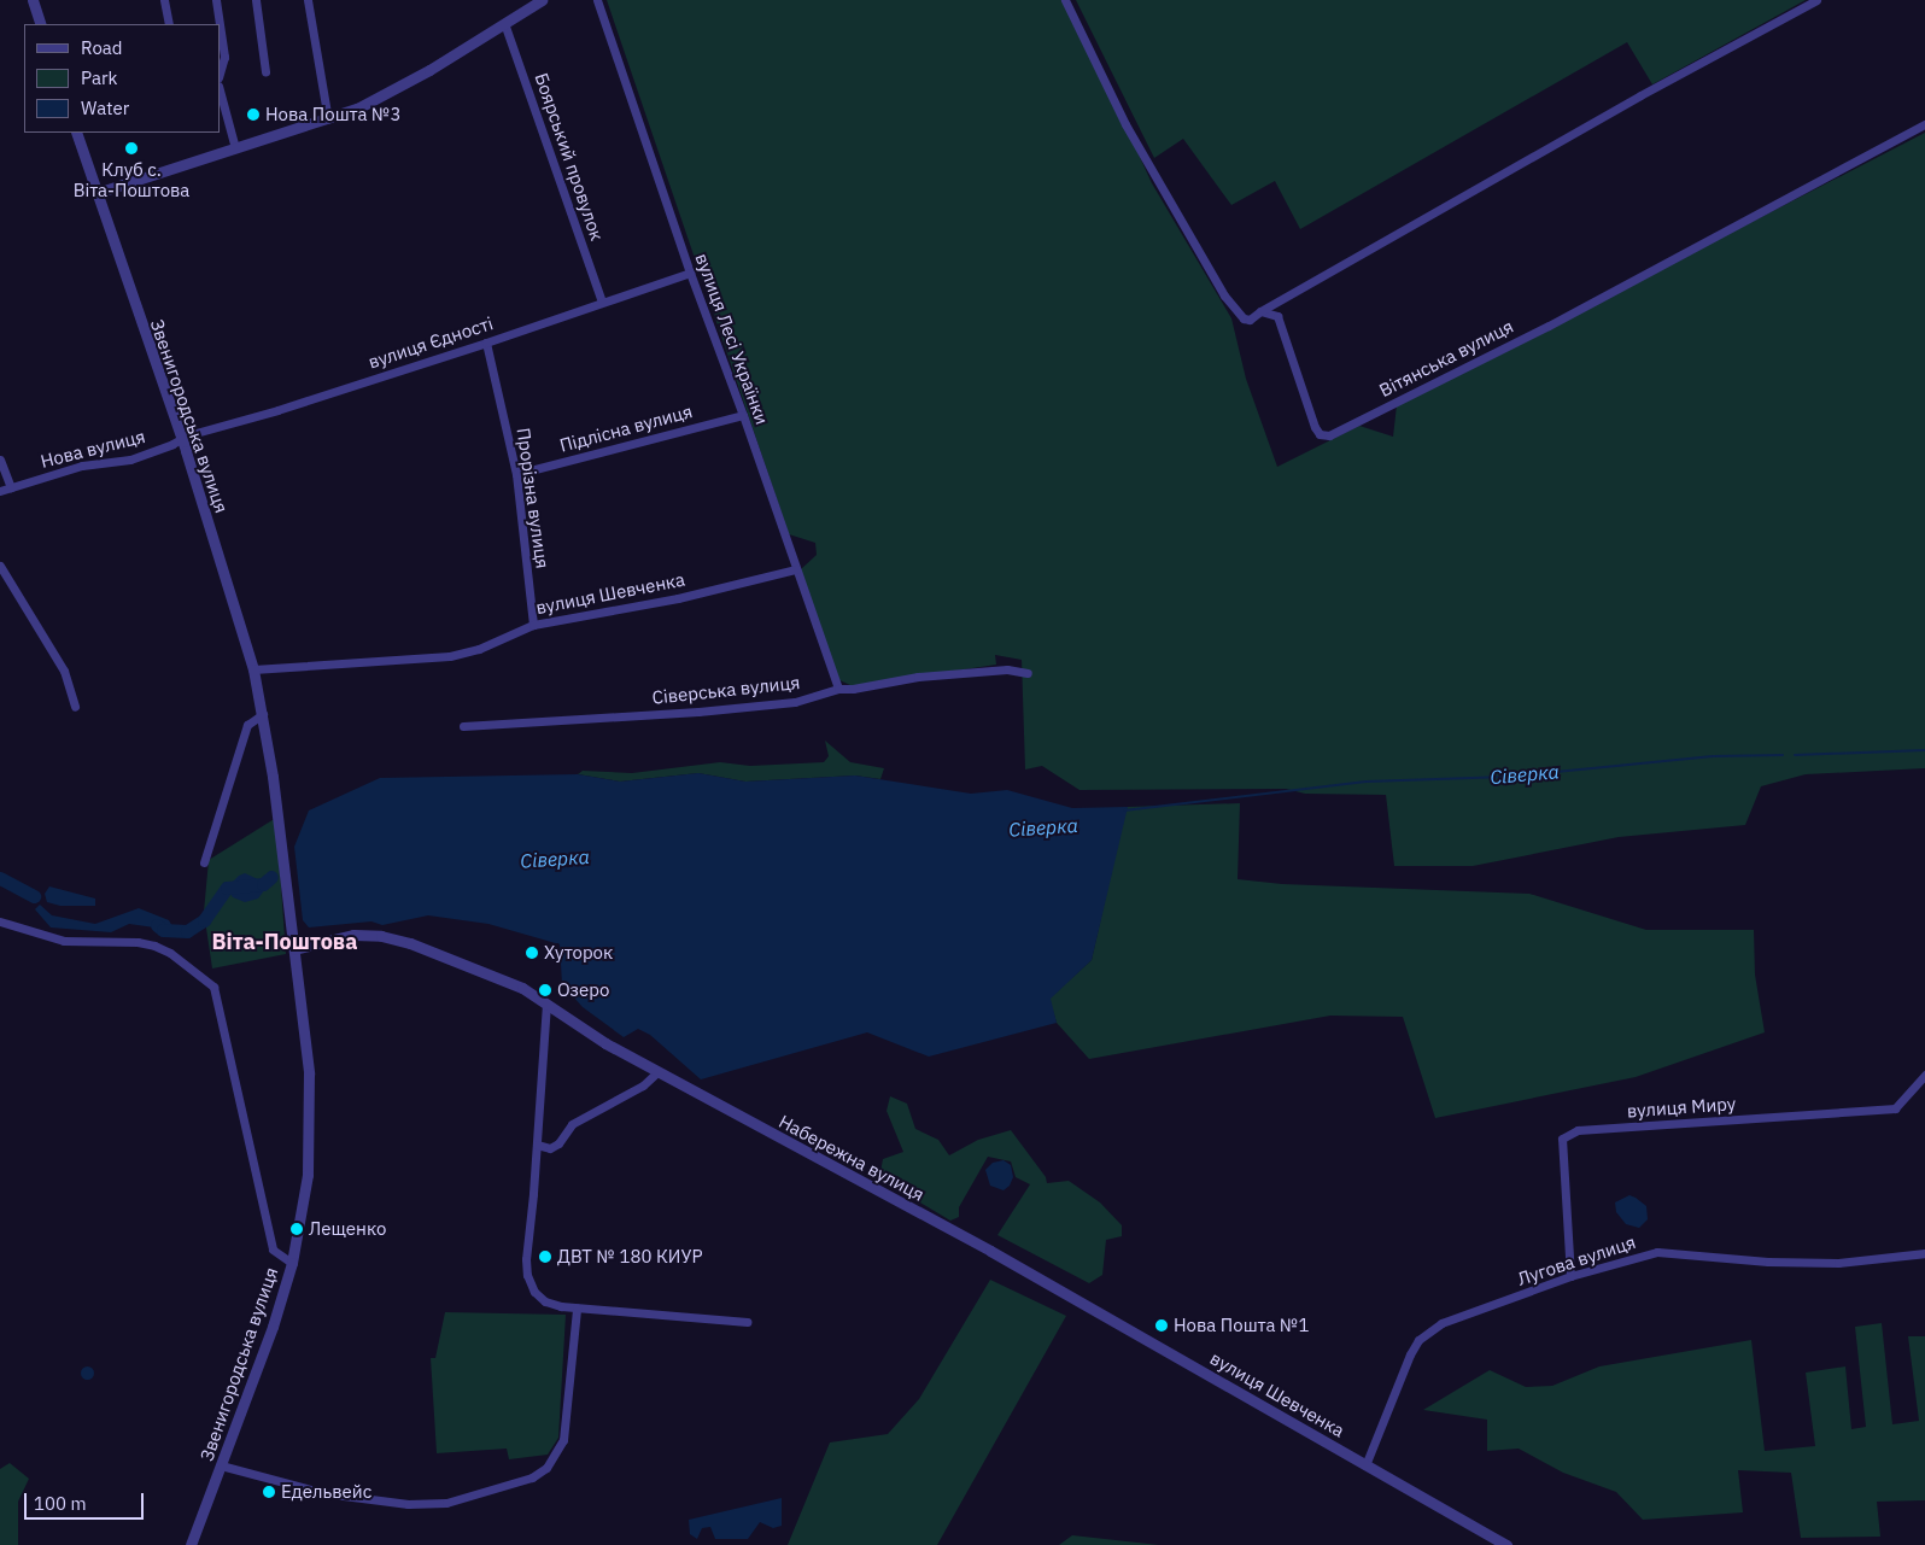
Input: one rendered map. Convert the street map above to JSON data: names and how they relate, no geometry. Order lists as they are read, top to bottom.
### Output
{
  "streets": {
    "street": [
      "Боярський провулок",
      "вулиця Лесі Українки",
      "вулиця Єдності",
      "Вітянська вулиця",
      "Звенигородська вулиця",
      "Підлісна вулиця",
      "Нова вулиця",
      "Прорізна вулиця",
      "вулиця Шевченка",
      "Сіверська вулиця",
      "вулиця Миру",
      "Набережна вулиця",
      "Лугова вулиця"
    ]
  },
  "crossings": [
    ["Боярський провулок", "вулиця Єдності"],
    ["вулиця Лесі Українки", "вулиця Єдності"],
    ["вулиця Лесі Українки", "Підлісна вулиця"],
    ["вулиця Лесі Українки", "вулиця Шевченка"],
    ["вулиця Лесі Українки", "Сіверська вулиця"],
    ["вулиця Єдності", "Звенигородська вулиця"],
    ["вулиця Єдності", "Нова вулиця"],
    ["вулиця Єдності", "Прорізна вулиця"],
    ["Звенигородська вулиця", "Нова вулиця"],
    ["Звенигородська вулиця", "вулиця Шевченка"],
    ["Звенигородська вулиця", "Набережна вулиця"],
    ["Підлісна вулиця", "Прорізна вулиця"],
    ["Прорізна вулиця", "вулиця Шевченка"],
    ["вулиця Шевченка", "Набережна вулиця"],
    ["вулиця Шевченка", "Лугова вулиця"],
    ["вулиця Миру", "Лугова вулиця"]
  ],
  "districts": ["Віта-Поштова"],
  "water": ["Сіверка"],
  "places": [
    "Нова Пошта №3",
    "Клуб с. Віта-Поштова",
    "Хуторок",
    "Озеро",
    "Лещенко",
    "ДВТ № 180 КИУР",
    "Нова Пошта №1",
    "Едельвейс"
  ],
  "legend": ["Road", "Park", "Water"],
  "scale_bar": "100 m"
}
